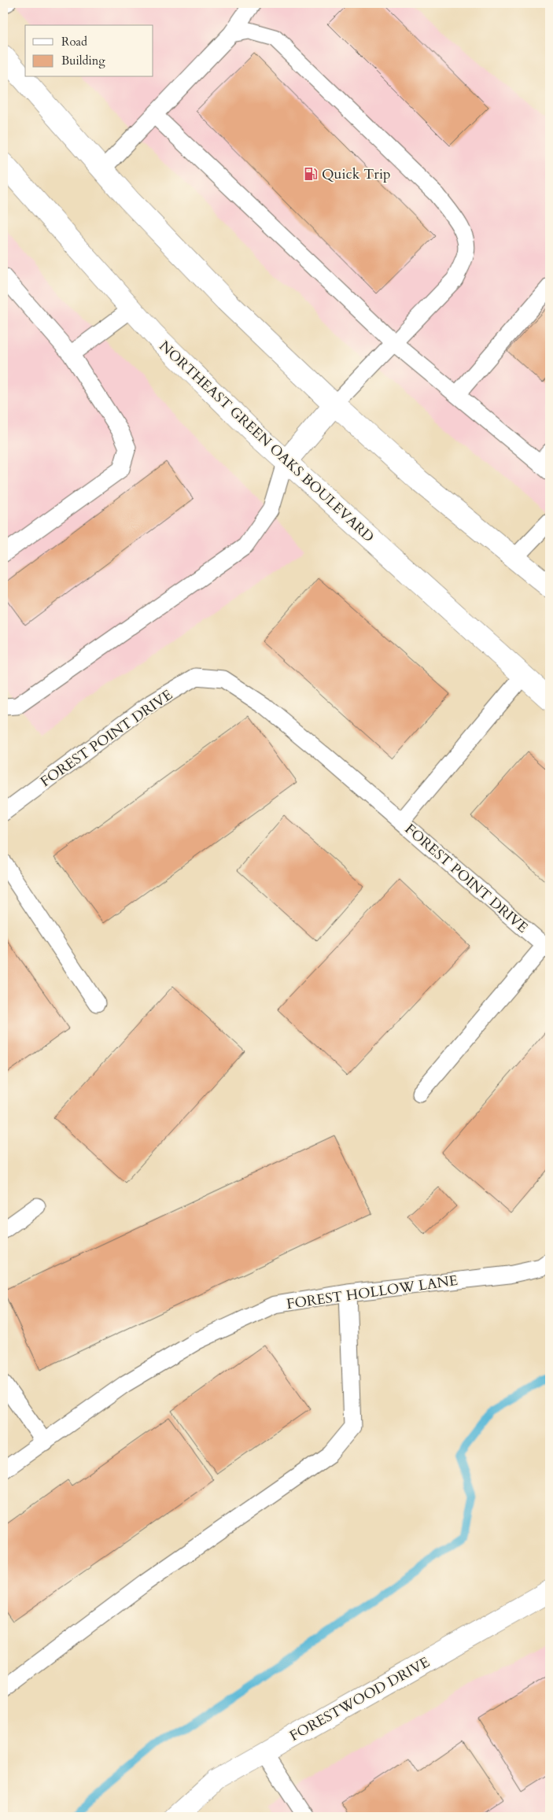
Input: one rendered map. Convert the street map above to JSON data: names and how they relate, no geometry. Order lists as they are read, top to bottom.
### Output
{
  "streets": {
    "main road": ["NORTHEAST GREEN OAKS BOULEVARD", "FORESTWOOD DRIVE"],
    "lane": ["FOREST POINT DRIVE", "FOREST HOLLOW LANE"]
  },
  "crossings": [
    ["NORTHEAST GREEN OAKS BOULEVARD", "FOREST POINT DRIVE"]
  ],
  "places": {
    "fuel station": ["Quick Trip"]
  },
  "legend": ["Road", "Building"]
}
